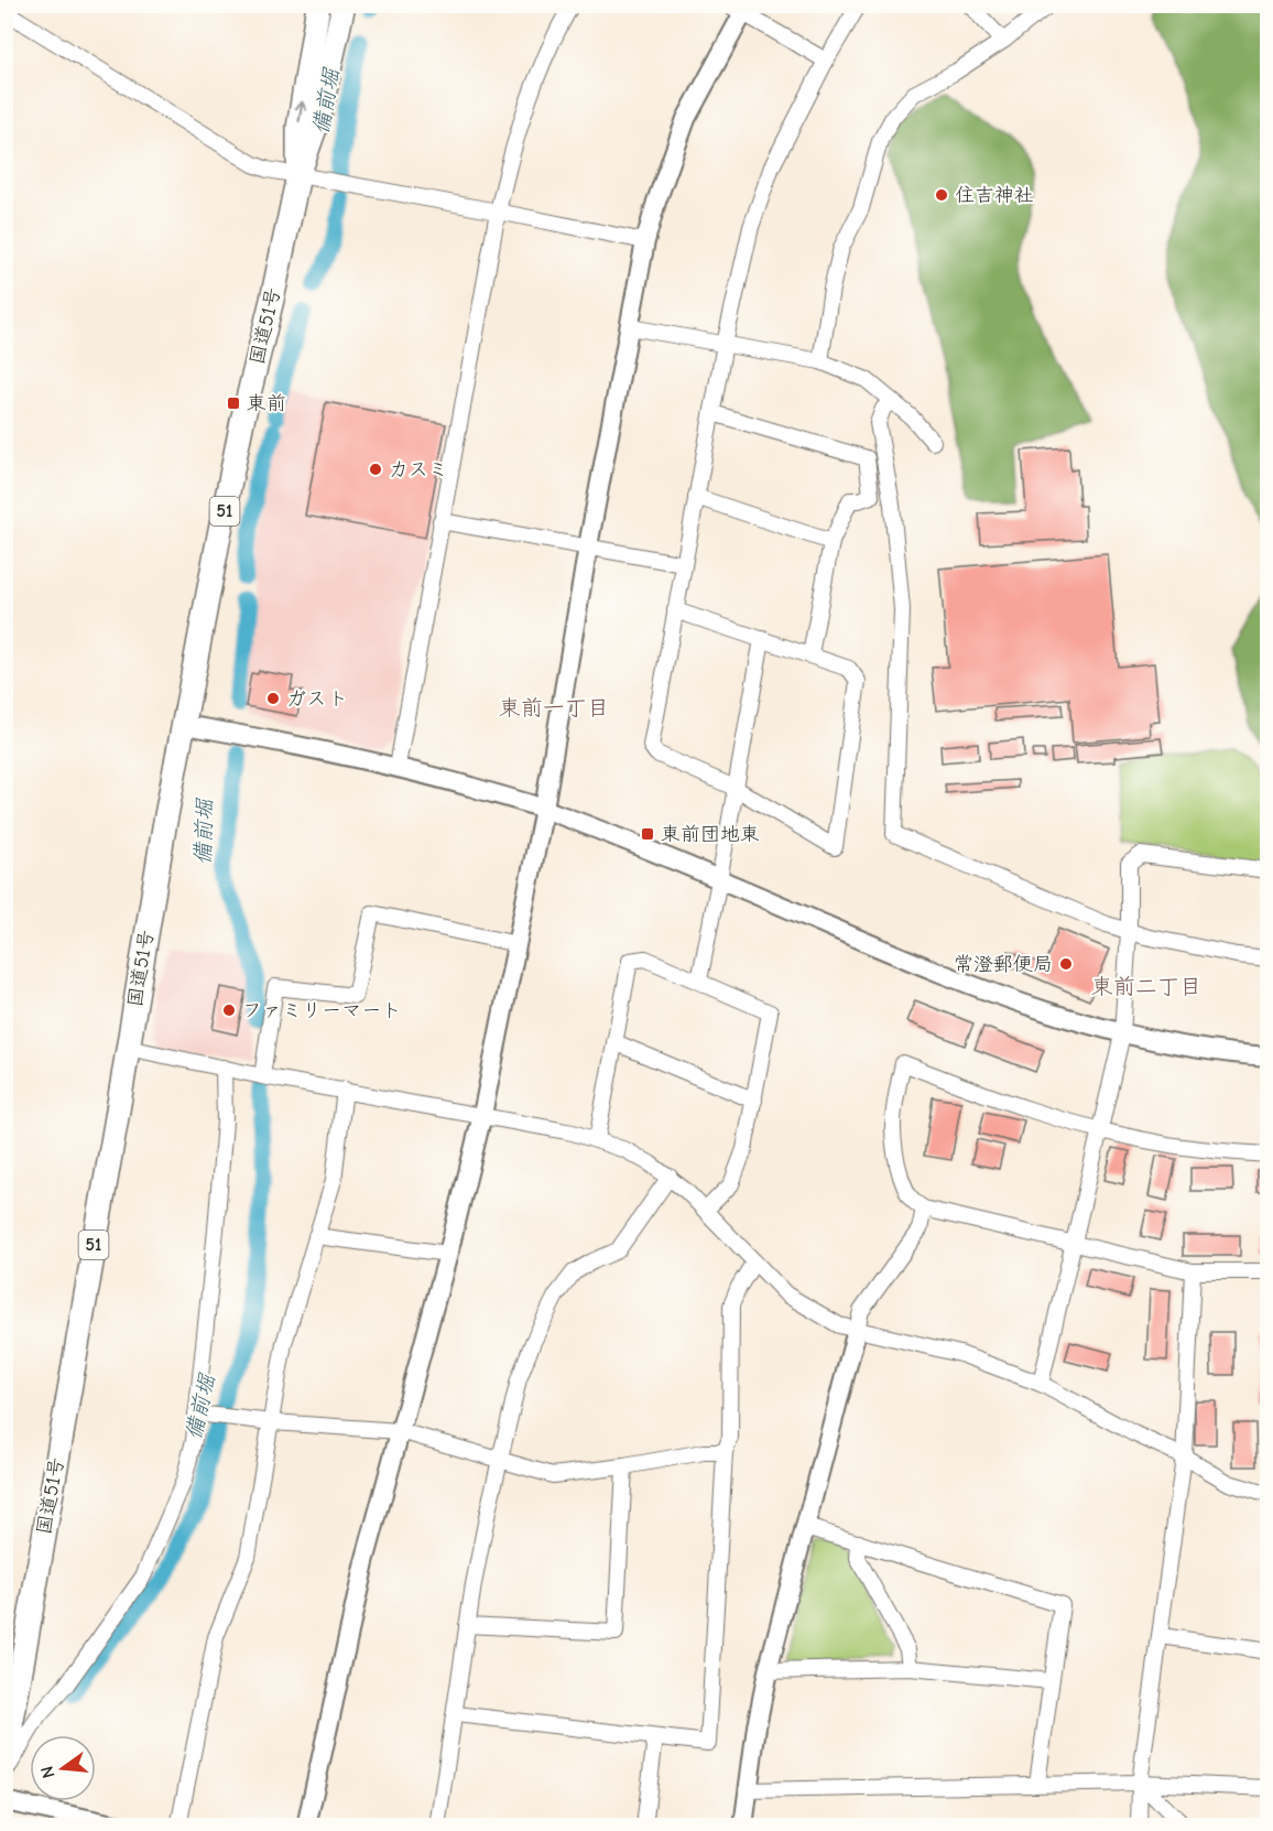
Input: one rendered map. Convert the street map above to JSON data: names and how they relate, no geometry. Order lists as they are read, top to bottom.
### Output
{
  "streets": {
    "highway": ["国道51号", "51"]
  },
  "districts": ["東前一丁目", "東前二丁目"],
  "water": ["備前堀"],
  "places": {
    "other": [
      "住吉神社",
      "カスミ",
      "ガスト",
      "常澄郵便局",
      "ファミリーマート"
    ],
    "transit": ["東前", "東前団地東"]
  },
  "north": "left"
}
